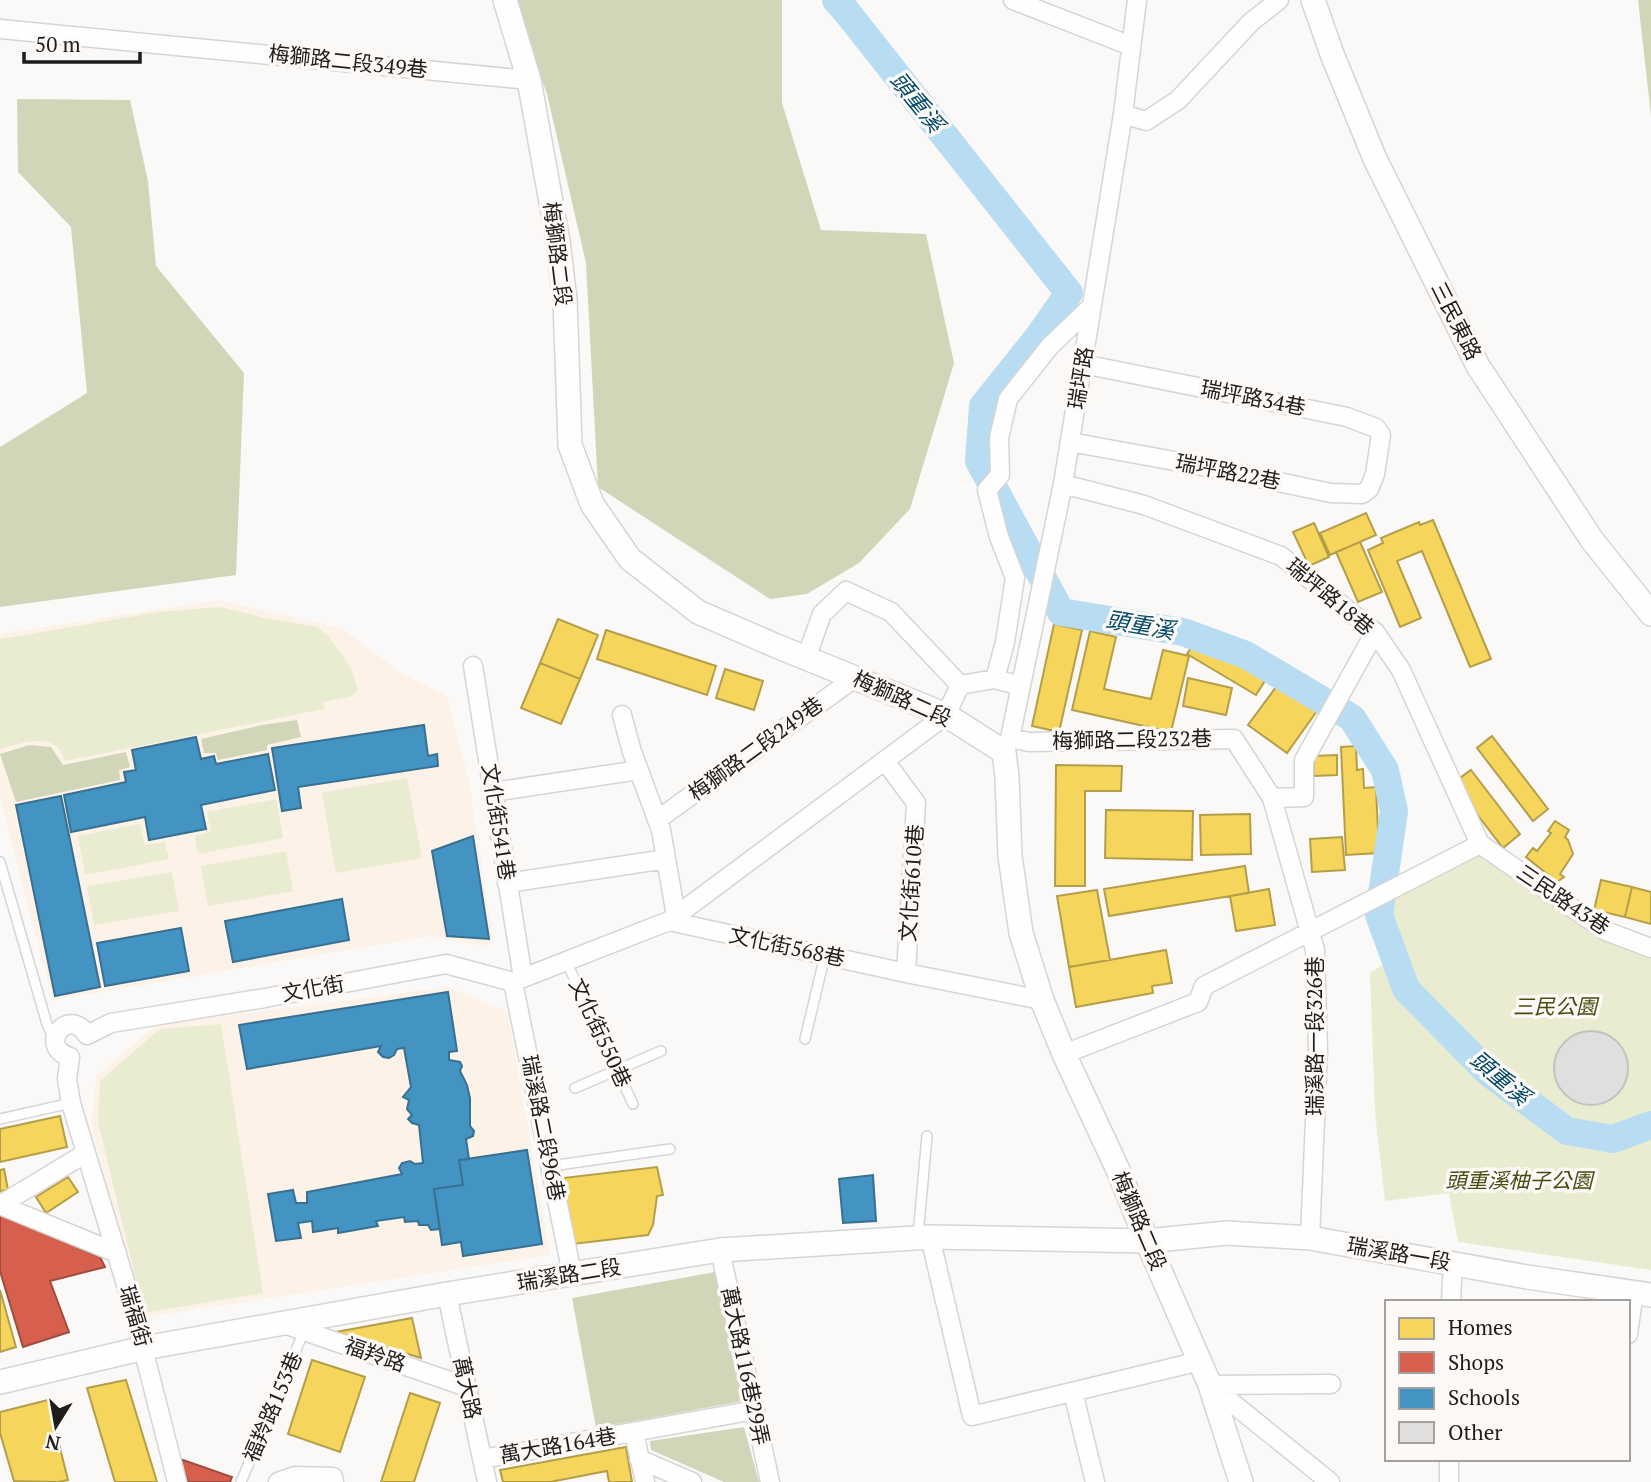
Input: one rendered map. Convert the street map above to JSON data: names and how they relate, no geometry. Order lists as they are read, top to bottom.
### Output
{
  "streets": {
    "street": [
      "梅獅路二段349巷",
      "梅獅路二段",
      "三民東路",
      "瑞坪路",
      "瑞坪路34巷",
      "瑞坪路22巷",
      "瑞坪路18巷",
      "梅獅路二段232巷",
      "梅獅路二段249巷",
      "文化街541巷",
      "文化街610巷",
      "三民路43巷",
      "文化街568巷",
      "文化街",
      "瑞溪路一段326巷",
      "瑞溪路二段96巷",
      "瑞溪路一段",
      "瑞溪路二段",
      "瑞福街",
      "福羚路",
      "萬大路116巷29弄",
      "萬大路",
      "萬大路164巷"
    ],
    "lane": ["文化街550巷", "福羚路153巷"]
  },
  "crossings": [
    ["梅獅路二段349巷", "梅獅路二段"],
    ["梅獅路二段", "瑞坪路"],
    ["梅獅路二段", "梅獅路二段232巷"],
    ["梅獅路二段", "梅獅路二段249巷"],
    ["梅獅路二段", "文化街568巷"],
    ["梅獅路二段", "瑞溪路一段"],
    ["梅獅路二段", "瑞溪路二段"],
    ["瑞坪路", "瑞坪路34巷"],
    ["瑞坪路", "瑞坪路22巷"],
    ["瑞坪路", "瑞坪路18巷"],
    ["瑞坪路", "梅獅路二段232巷"],
    ["瑞坪路34巷", "瑞坪路22巷"],
    ["瑞坪路18巷", "三民路43巷"],
    ["梅獅路二段232巷", "瑞溪路一段326巷"],
    ["文化街541巷", "文化街"],
    ["文化街541巷", "瑞溪路二段96巷"],
    ["文化街610巷", "文化街568巷"],
    ["文化街", "瑞溪路二段96巷"],
    ["瑞溪路一段326巷", "瑞溪路一段"],
    ["瑞溪路二段96巷", "瑞溪路二段"],
    ["瑞溪路一段", "瑞溪路二段"],
    ["瑞溪路二段", "瑞福街"],
    ["瑞溪路二段", "福羚路"],
    ["瑞溪路二段", "萬大路116巷29弄"],
    ["瑞溪路二段", "萬大路"],
    ["瑞溪路二段", "福羚路153巷"],
    ["福羚路", "萬大路"],
    ["福羚路", "福羚路153巷"],
    ["萬大路116巷29弄", "萬大路164巷"],
    ["萬大路", "萬大路164巷"]
  ],
  "water": ["頭重溪"],
  "parks": ["三民公園", "頭重溪柚子公園"],
  "legend": [
    "Homes",
    "Shops",
    "Schools",
    "Other"
  ],
  "scale_bar": "50 m",
  "north": "bottom"
}
